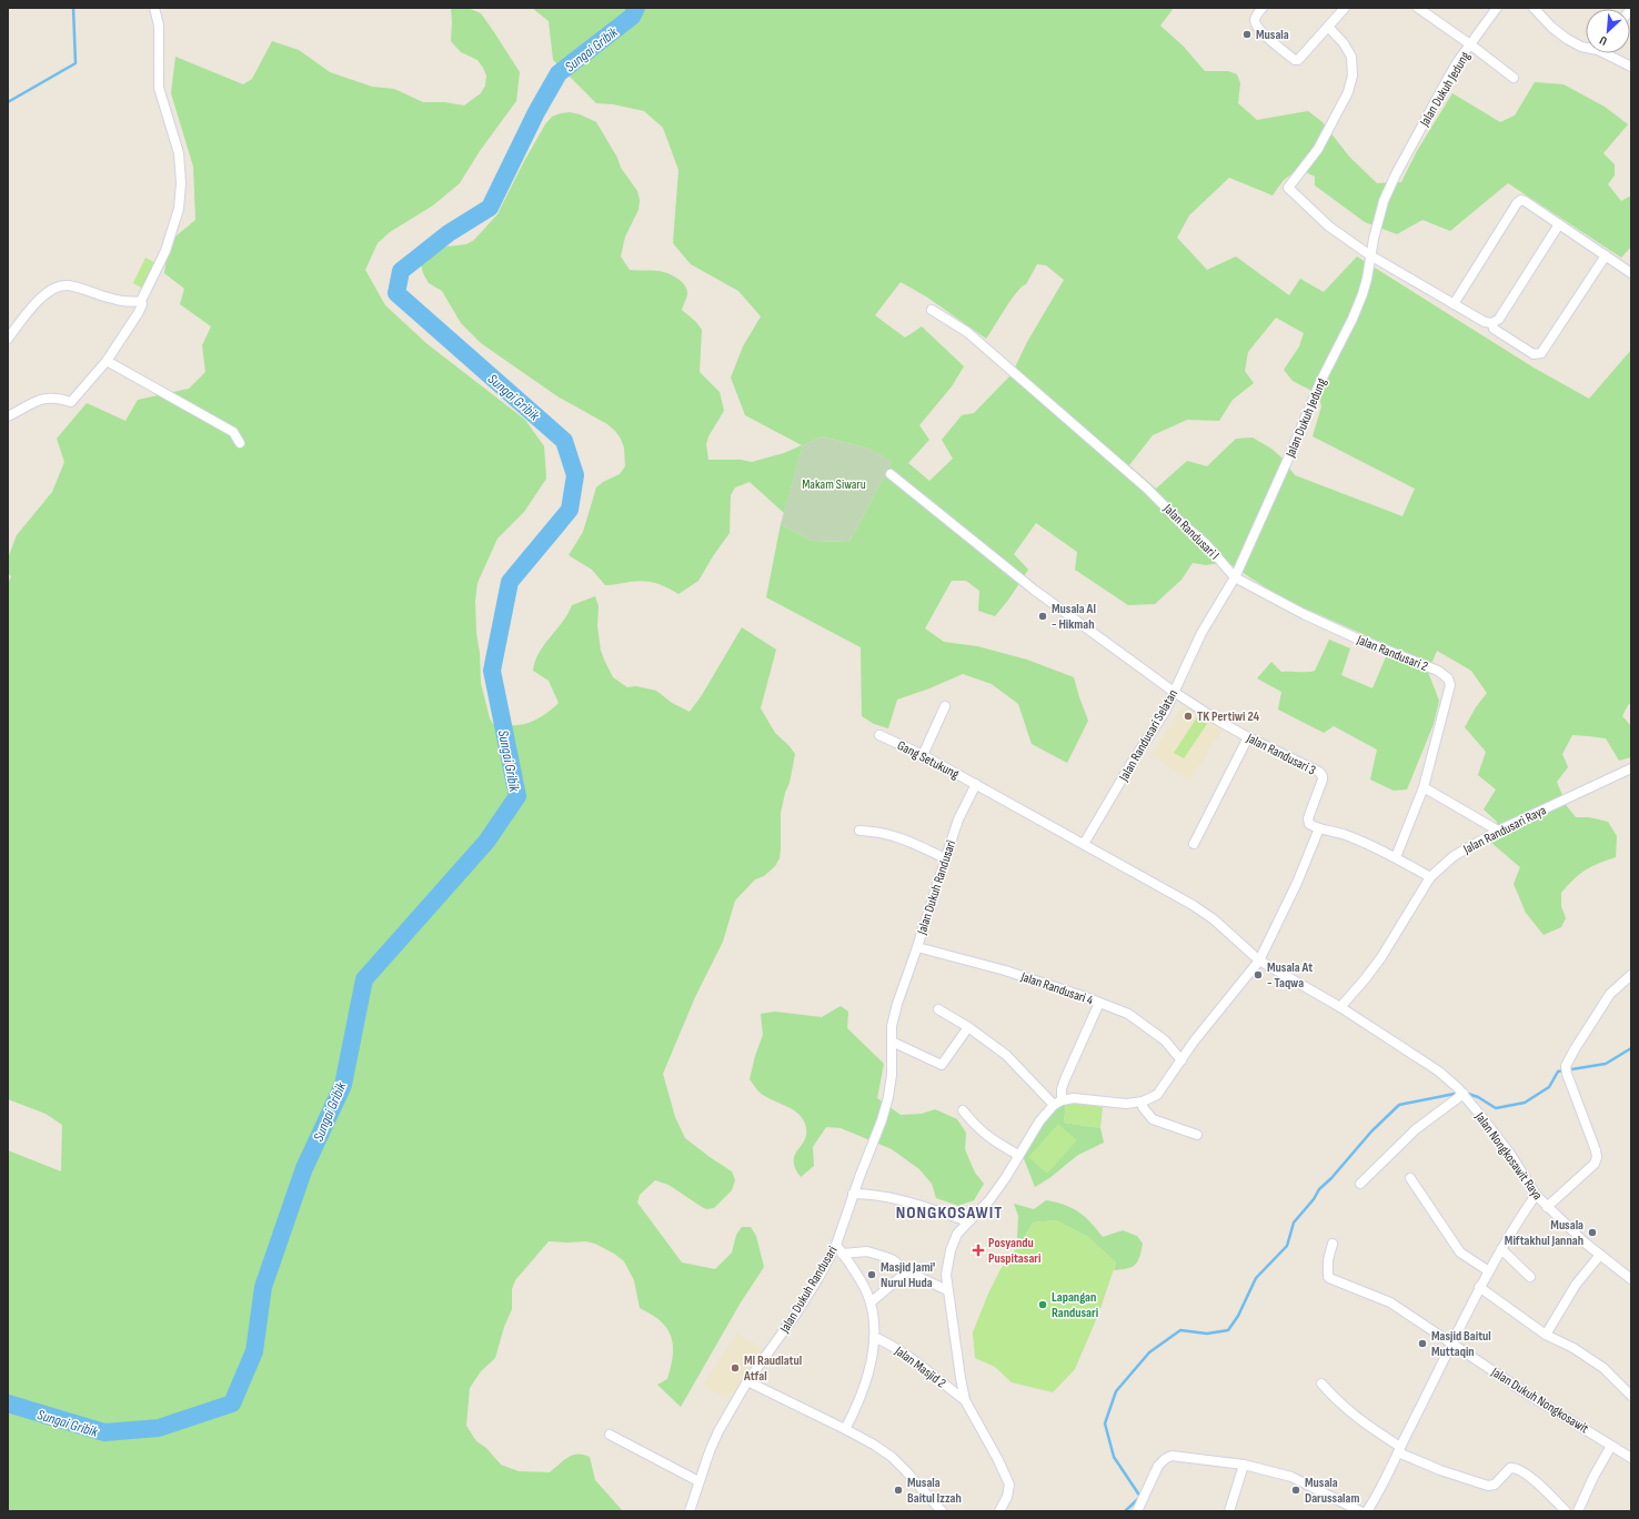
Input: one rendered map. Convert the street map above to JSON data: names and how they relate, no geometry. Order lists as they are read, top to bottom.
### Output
{
  "streets": {
    "street": [
      "Jalan Dukuh Jedung",
      "Jalan Randusari I",
      "Jalan Randusari 2",
      "Jalan Randusari Selatan",
      "Jalan Randusari 3",
      "Gang Setukung",
      "Jalan Randusari Raya",
      "Jalan Dukuh Randusari",
      "Jalan Randusari 4",
      "Jalan Nongkosawit Raya",
      "Jalan Masjid 2",
      "Jalan Dukuh Nongkosawit"
    ]
  },
  "crossings": [
    ["Jalan Dukuh Jedung", "Jalan Randusari I"],
    ["Jalan Dukuh Jedung", "Jalan Randusari 2"],
    ["Jalan Dukuh Jedung", "Jalan Randusari Selatan"],
    ["Jalan Randusari I", "Jalan Randusari 2"],
    ["Jalan Randusari I", "Jalan Randusari Selatan"],
    ["Jalan Randusari 2", "Jalan Randusari Selatan"],
    ["Jalan Randusari Selatan", "Jalan Randusari 3"],
    ["Gang Setukung", "Jalan Dukuh Randusari"],
    ["Jalan Randusari Raya", "Jalan Nongkosawit Raya"],
    ["Jalan Dukuh Randusari", "Jalan Randusari 4"]
  ],
  "districts": ["NONGKOSAWIT"],
  "water": ["Sungai Gribik"],
  "parks": ["Makam Siwaru"],
  "places": {
    "other": [
      "Musala",
      "Musala Al - Hikmah",
      "TK Pertiwi 24",
      "Musala At - Taqwa",
      "Musala Miftakhul Jannah",
      "Masjid Jami' Nurul Huda",
      "Lapangan Randusari",
      "Masjid Baitul Muttaqin",
      "MI Raudlatul Atfal",
      "Musala Baitul Izzah",
      "Musala Darussalam"
    ],
    "health": ["Posyandu Puspitasari"]
  },
  "north": "bottom left"
}
